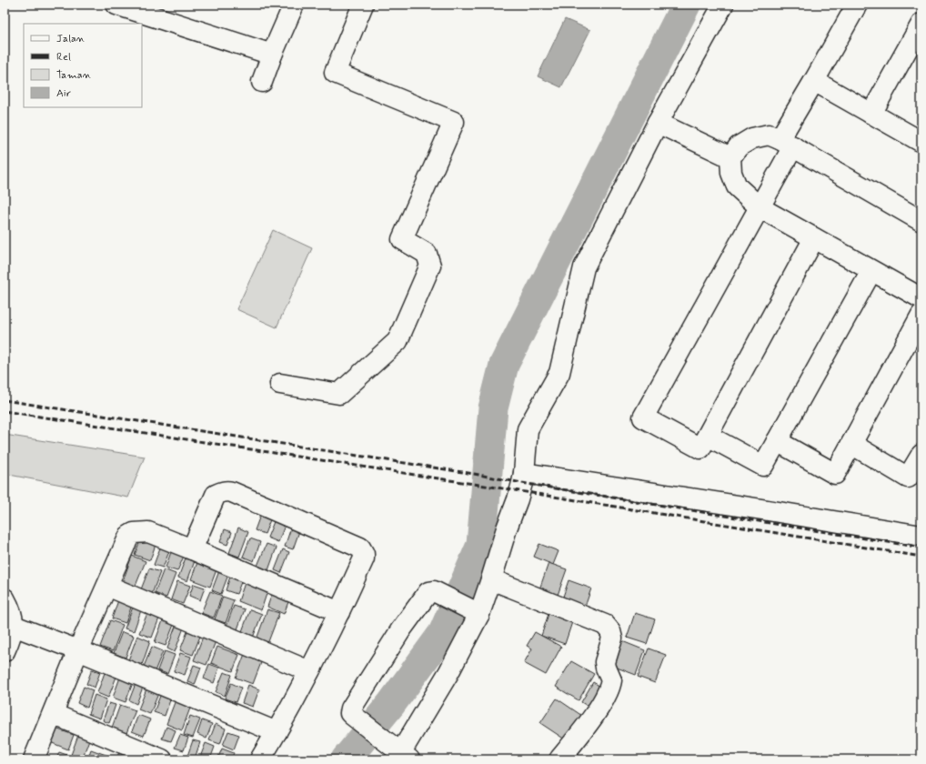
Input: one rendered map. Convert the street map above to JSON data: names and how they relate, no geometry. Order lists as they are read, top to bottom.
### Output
{
  "legend": [
    "Jalan",
    "Rel",
    "Taman",
    "Air"
  ]
}
